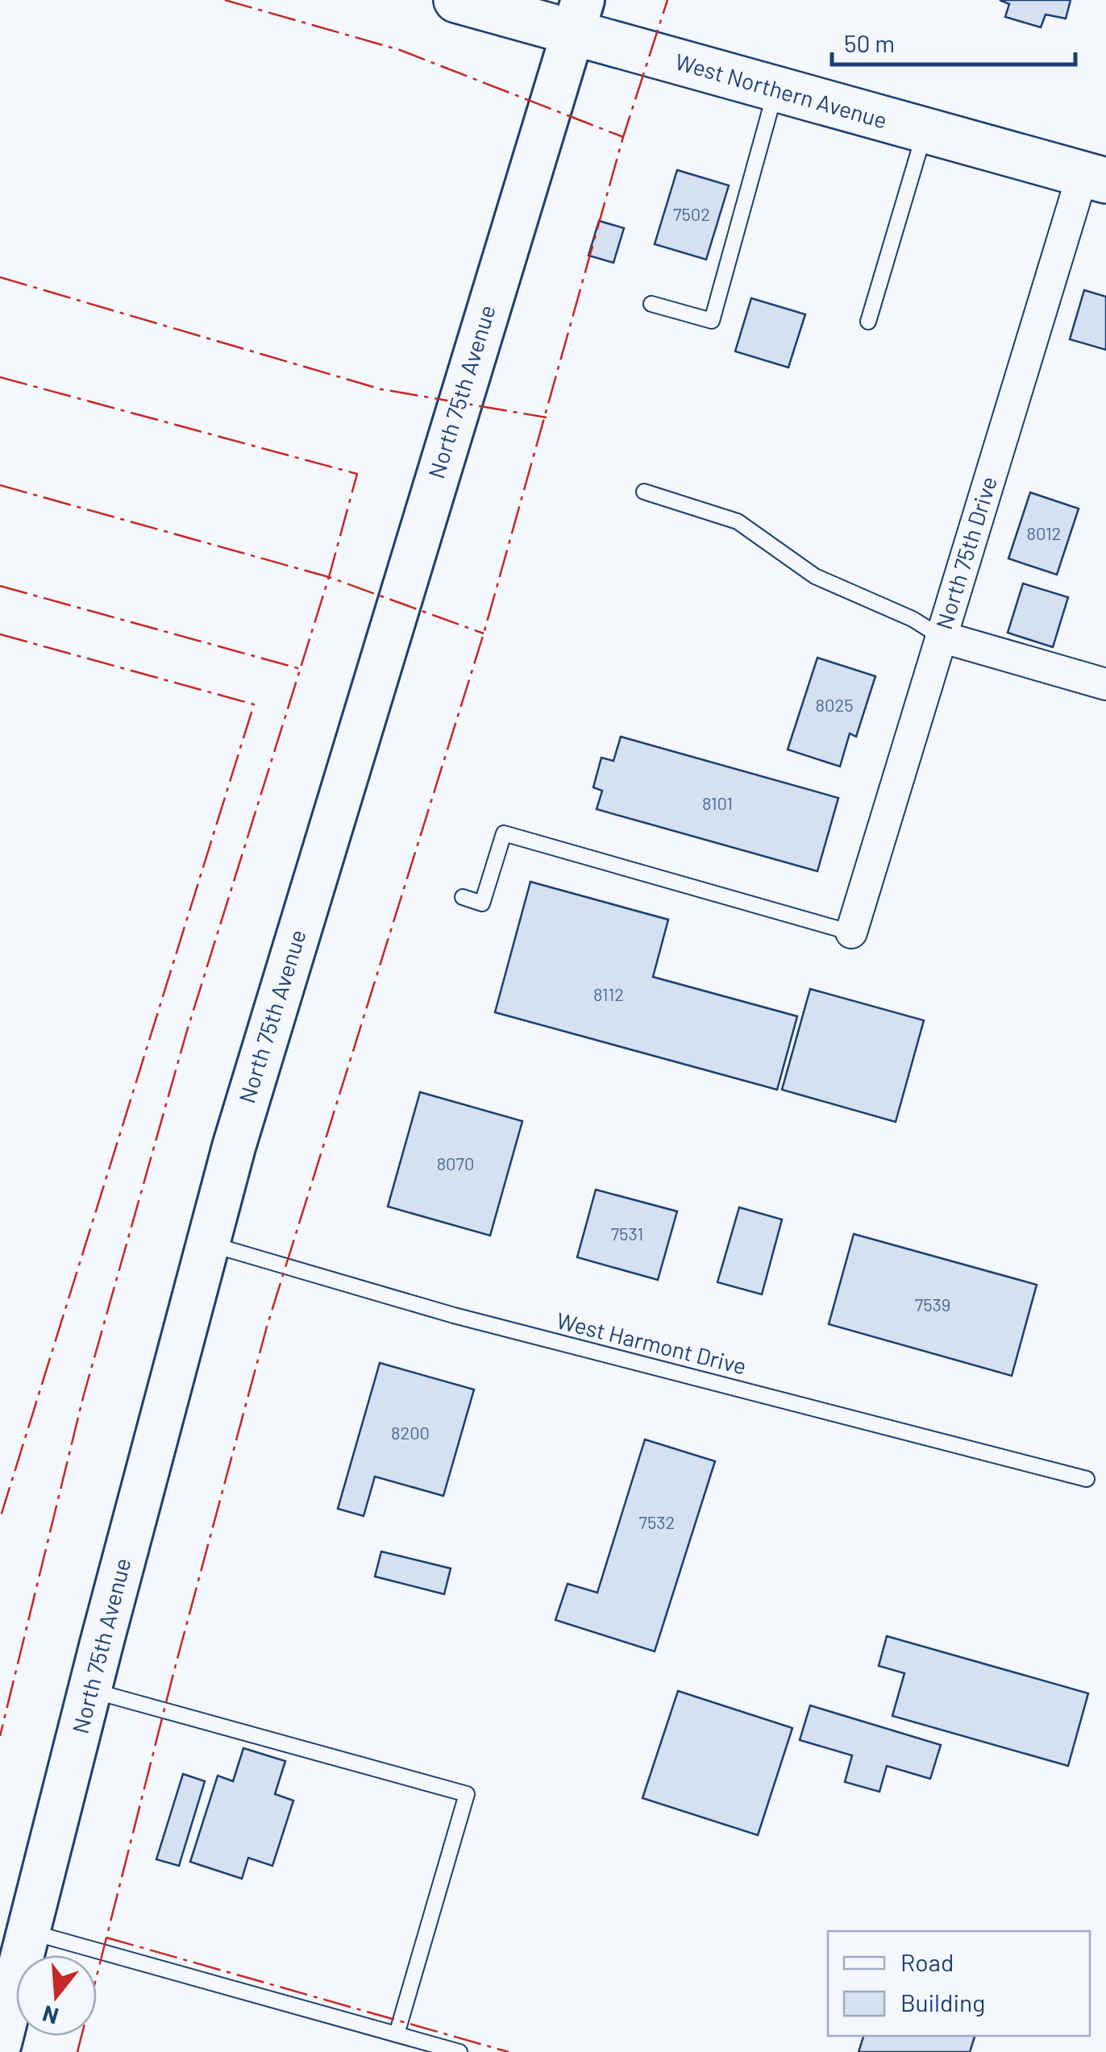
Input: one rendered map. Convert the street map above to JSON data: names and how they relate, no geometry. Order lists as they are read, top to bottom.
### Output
{
  "streets": {
    "main road": ["West Northern Avenue", "North 75th Avenue"],
    "street": ["North 75th Drive"],
    "lane": ["West Harmont Drive"]
  },
  "crossings": [
    ["West Northern Avenue", "North 75th Avenue"],
    ["West Northern Avenue", "North 75th Drive"],
    ["North 75th Avenue", "West Harmont Drive"]
  ],
  "house_numbers": [
    "7502",
    "8012",
    "8025",
    "8101",
    "8112",
    "8070",
    "7531",
    "7539",
    "8200",
    "7532"
  ],
  "legend": ["Road", "Building"],
  "scale_bar": "50 m",
  "north": "bottom"
}
